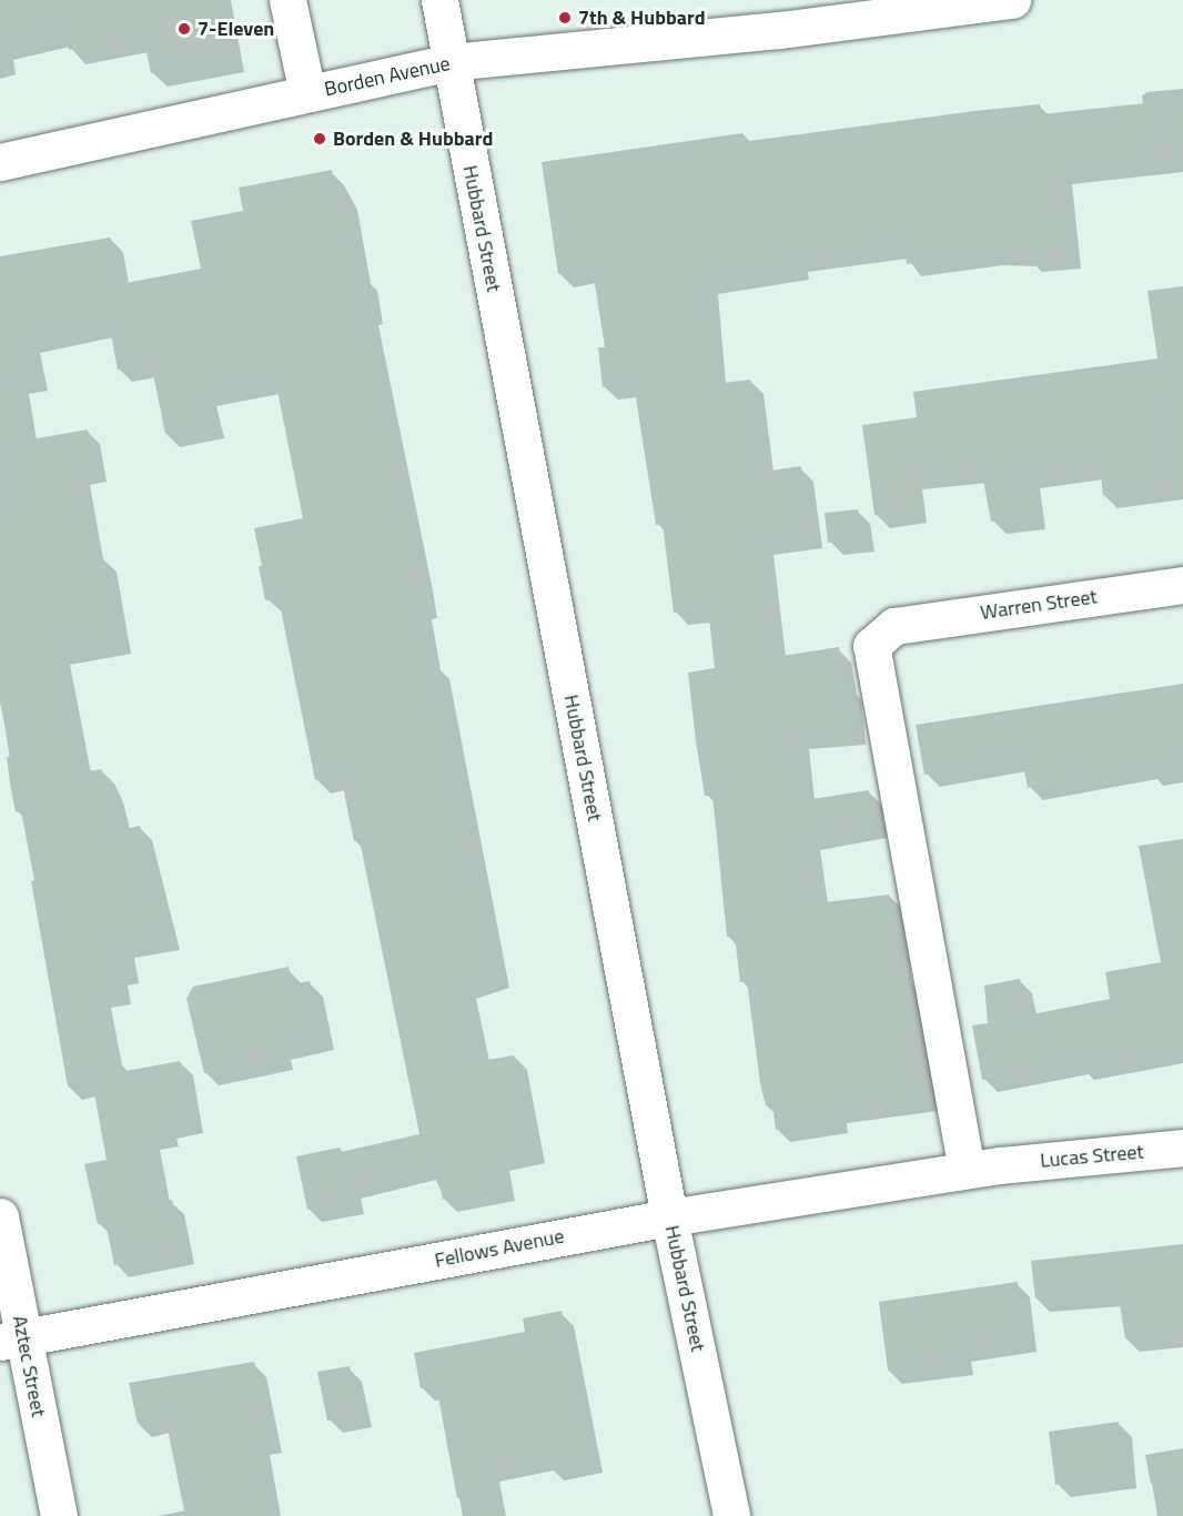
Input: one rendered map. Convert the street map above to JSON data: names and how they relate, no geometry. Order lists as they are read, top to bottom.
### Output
{
  "streets": {
    "street": [
      "Borden Avenue",
      "Hubbard Street",
      "Warren Street",
      "Lucas Street",
      "Fellows Avenue",
      "Aztec Street"
    ]
  },
  "crossings": [
    ["Borden Avenue", "Hubbard Street"],
    ["Hubbard Street", "Fellows Avenue"],
    ["Warren Street", "Lucas Street"],
    ["Warren Street", "Fellows Avenue"],
    ["Lucas Street", "Fellows Avenue"],
    ["Fellows Avenue", "Aztec Street"]
  ],
  "places": ["7th & Hubbard", "7-Eleven", "Borden & Hubbard"]
}
